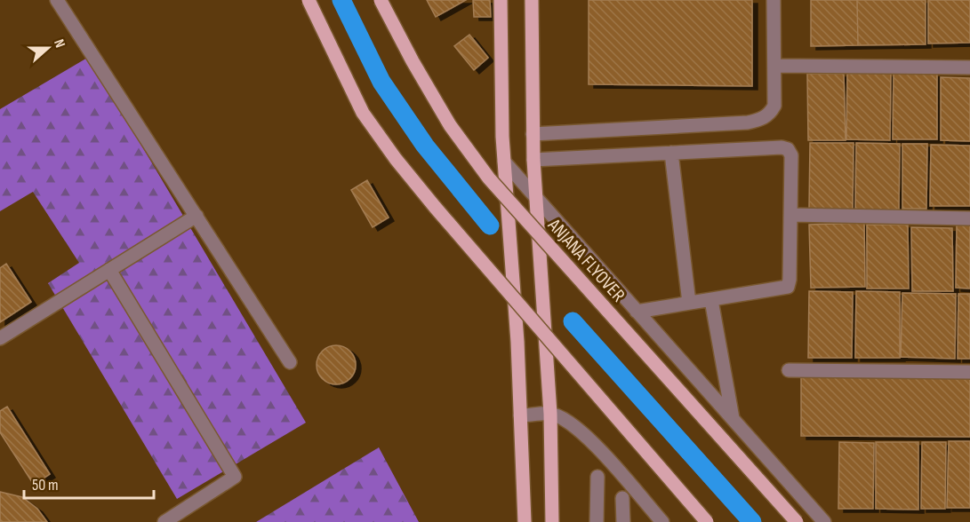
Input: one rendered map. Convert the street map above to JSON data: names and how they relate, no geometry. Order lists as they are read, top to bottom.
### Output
{
  "streets": {
    "main road": ["ANJANA FLYOVER"]
  },
  "scale_bar": "50 m",
  "north": "right"
}
